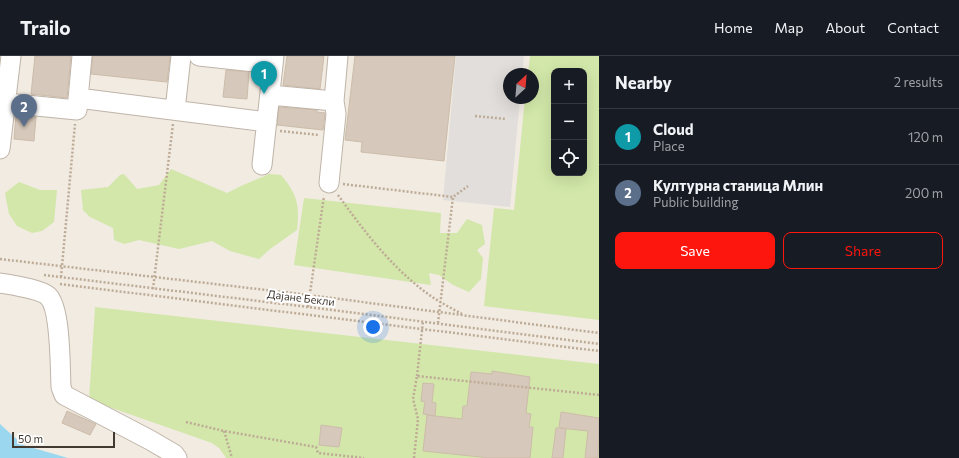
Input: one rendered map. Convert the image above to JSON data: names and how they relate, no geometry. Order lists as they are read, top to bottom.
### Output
{
  "streets": {
    "path": ["Дајане Бекли"]
  },
  "scale_bar": "50 m",
  "north": "top right",
  "page": {
    "header": "Trailo",
    "nav": [
      "Home",
      "Map",
      "About",
      "Contact"
    ],
    "heading": ["Nearby", "2 results"],
    "pins": ["1", "2"],
    "map_buttons": ["+", "−"],
    "list": [
      {
        "mark": "1",
        "name": "Cloud",
        "note": "Place",
        "value": "120 m"
      },
      {
        "mark": "2",
        "name": "Културна станица Млин",
        "note": "Public building",
        "value": "200 m"
      }
    ],
    "buttons": ["Save", "Share"],
    "scale": "50 m"
  }
}
